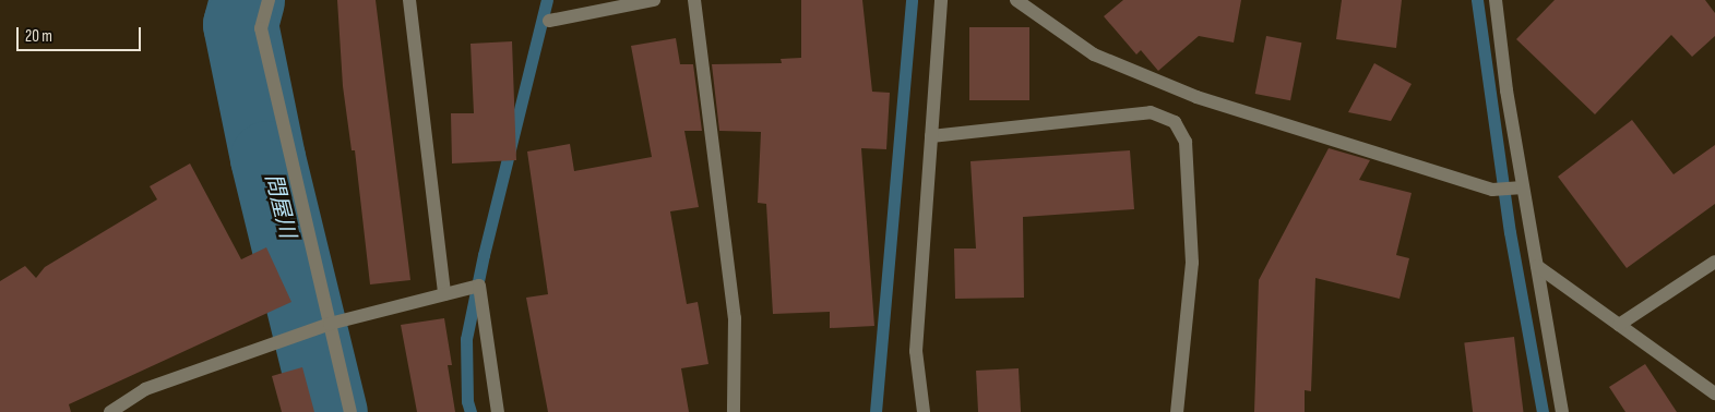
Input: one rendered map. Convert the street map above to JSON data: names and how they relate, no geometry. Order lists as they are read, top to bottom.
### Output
{
  "water": ["問屋川"],
  "scale_bar": "20 m"
}
